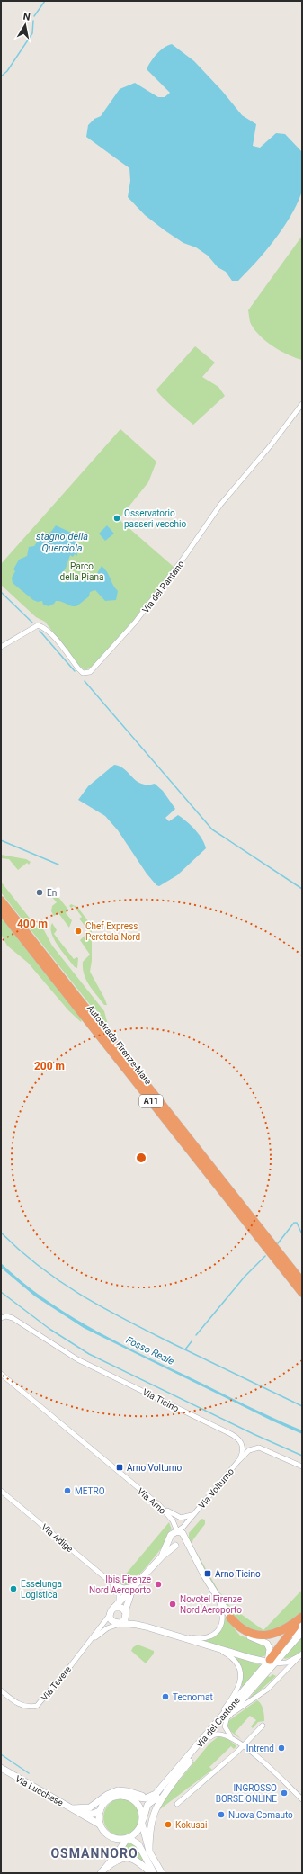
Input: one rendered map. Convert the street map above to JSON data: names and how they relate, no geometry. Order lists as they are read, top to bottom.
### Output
{
  "streets": {
    "highway": ["Autostrada Firenze-Mare", "A11"],
    "main road": [
      "Via Volturno",
      "Via Arno",
      "Via Tevere",
      "Via del Cantone",
      "Via Lucchese"
    ],
    "street": ["Via del Pantano", "Via Ticino", "Via Adige"]
  },
  "crossings": [
    ["Via Ticino", "Via Volturno"],
    ["Via Volturno", "Via Arno"],
    ["Via Volturno", "Via Tevere"],
    ["Via Arno", "Via Tevere"],
    ["Via Arno", "Via del Cantone"],
    ["Via Tevere", "Via del Cantone"],
    ["Via del Cantone", "Via Lucchese"]
  ],
  "districts": ["OSMANNORO"],
  "water": ["stagno della Querciola", "Fosso Reale"],
  "parks": ["Parco della Piana"],
  "places": {
    "other": [
      "Osservatorio passeri vecchio",
      "Eni",
      "Chef Express Peretola Nord",
      "METRO",
      "Ibis Firenze Nord Aeroporto",
      "Esselunga Logistica",
      "Novotel Firenze Nord Aeroporto",
      "Tecnomat",
      "Intrend",
      "INGROSSO BORSE ONLINE",
      "Nuova Comauto",
      "Kokusai"
    ],
    "transit": ["Arno Volturno", "Arno Ticino"]
  },
  "north": "top",
  "rings": ["400 m", "200 m"]
}
